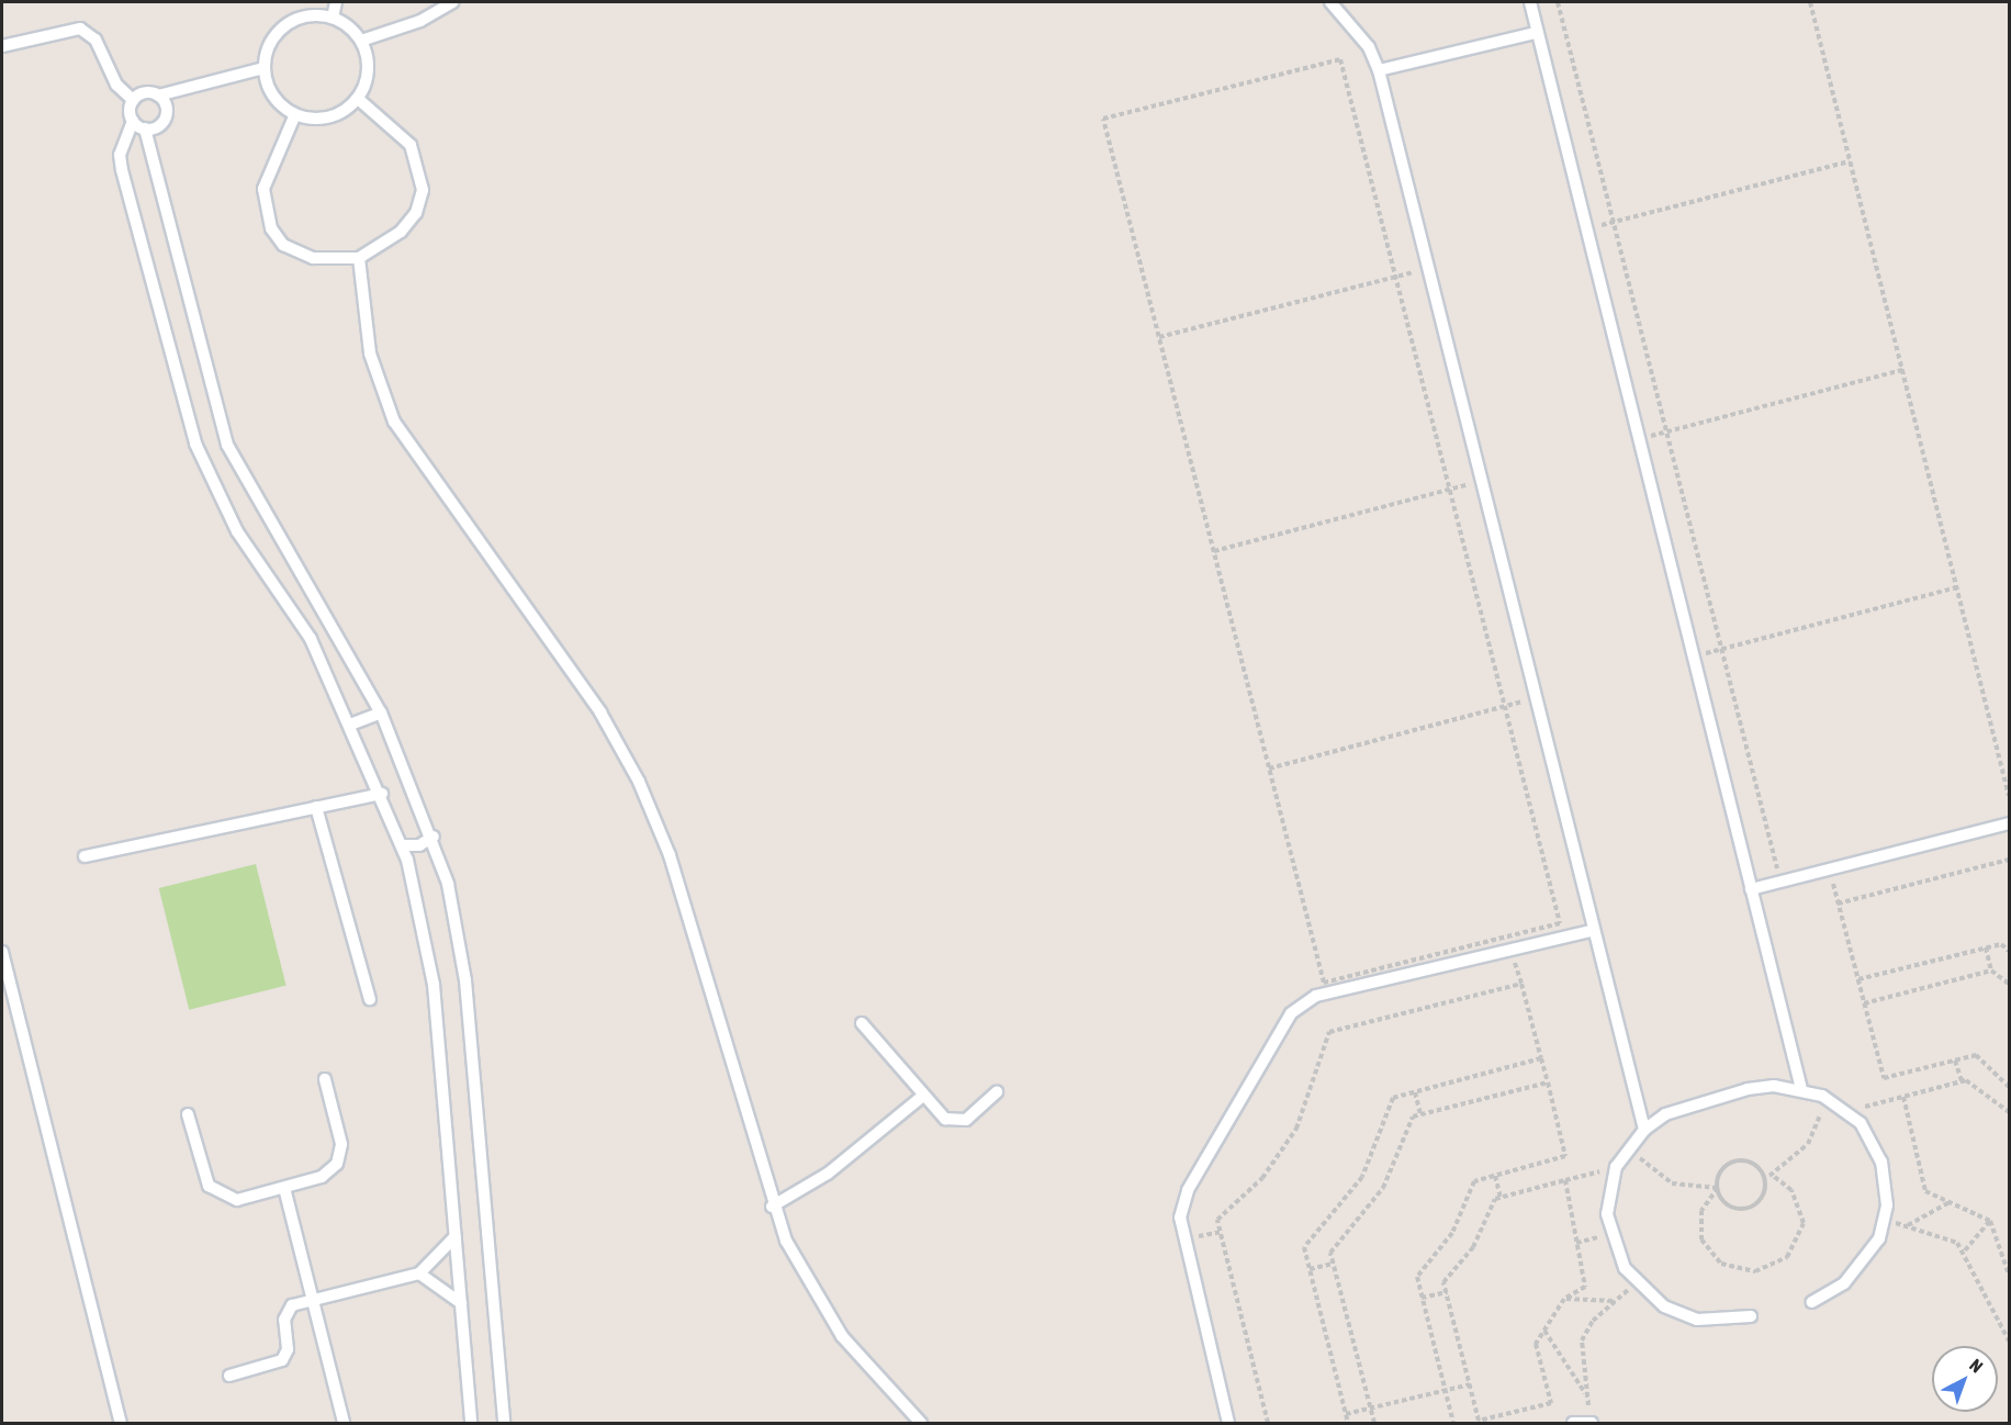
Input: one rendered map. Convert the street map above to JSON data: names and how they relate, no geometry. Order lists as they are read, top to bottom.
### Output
{
  "north": "top right"
}
